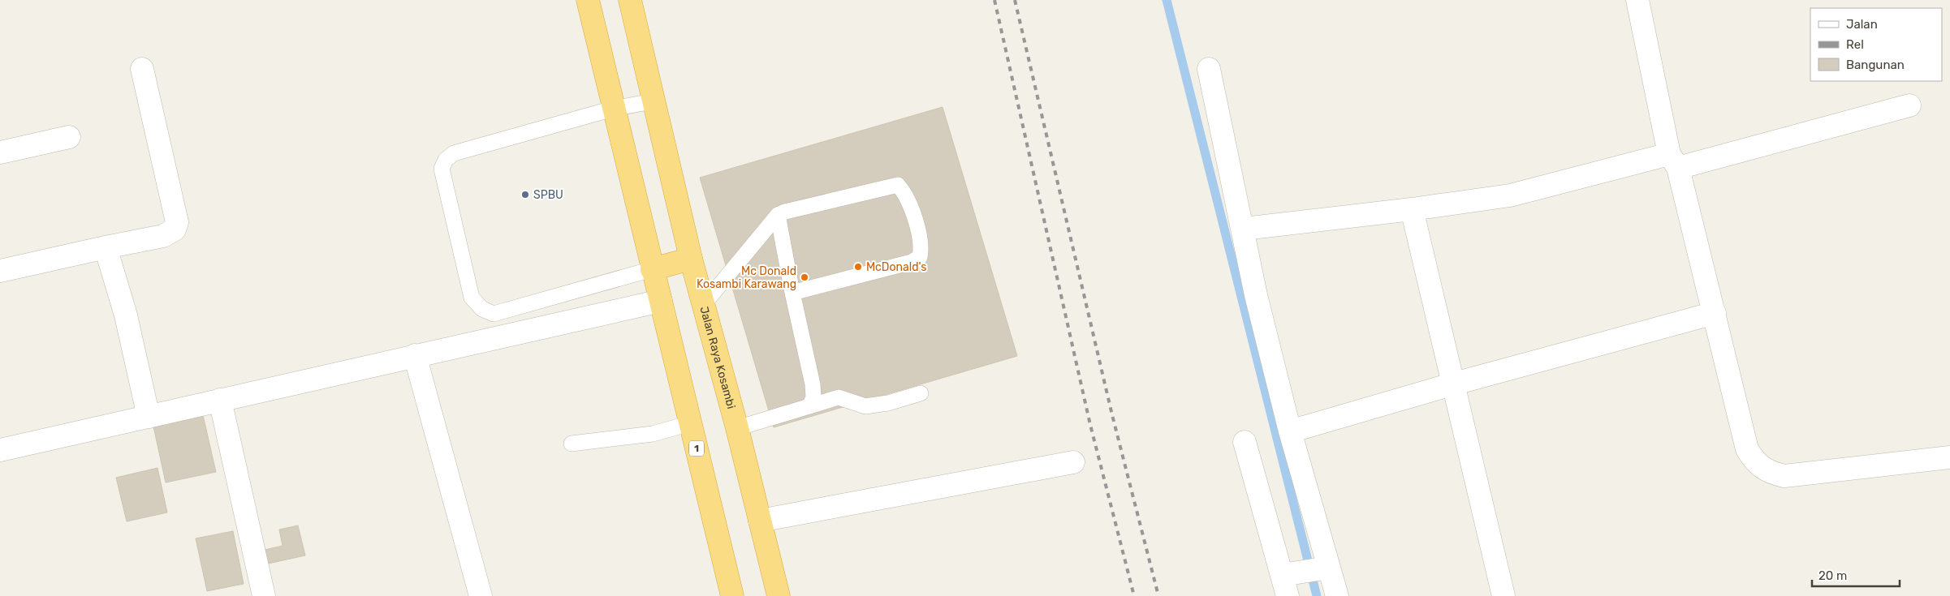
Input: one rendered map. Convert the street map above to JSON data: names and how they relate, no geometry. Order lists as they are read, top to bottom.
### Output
{
  "streets": {
    "highway": ["Jalan Raya Kosambi", "1"]
  },
  "places": ["SPBU", "McDonald's", "Mc Donald Kosambi Karawang"],
  "legend": ["Jalan", "Rel", "Bangunan"],
  "scale_bar": "20 m"
}
